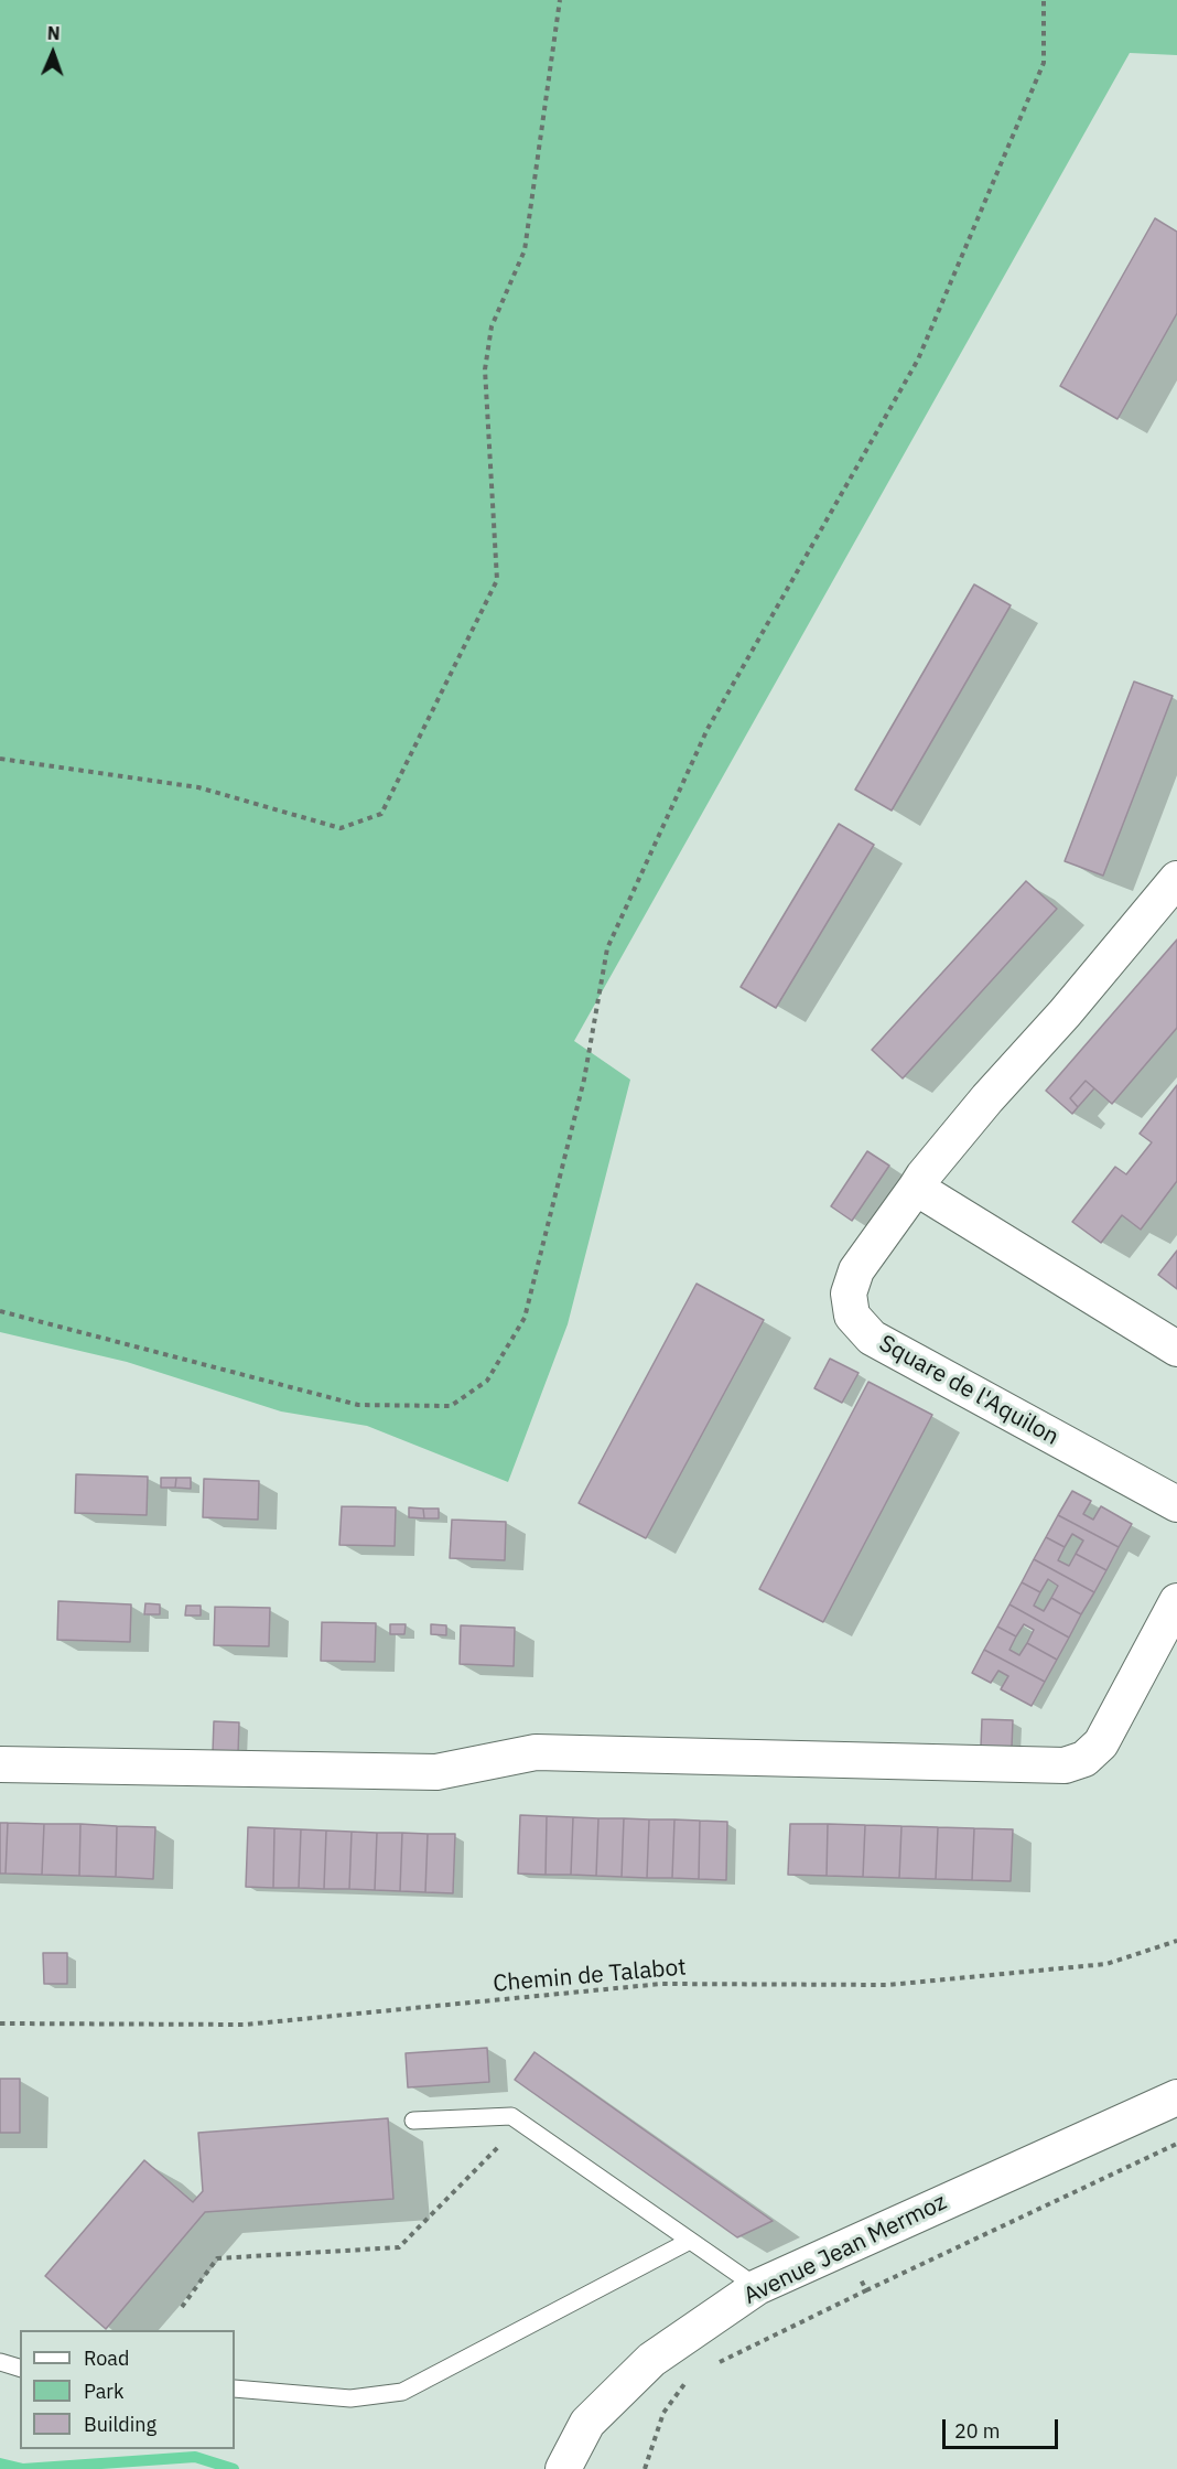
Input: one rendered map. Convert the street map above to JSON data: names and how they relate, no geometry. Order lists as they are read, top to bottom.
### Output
{
  "streets": {
    "street": ["Square de l'Aquilon", "Avenue Jean Mermoz"],
    "path": ["Chemin de Talabot"]
  },
  "legend": ["Road", "Park", "Building"],
  "scale_bar": "20 m",
  "north": "top"
}
